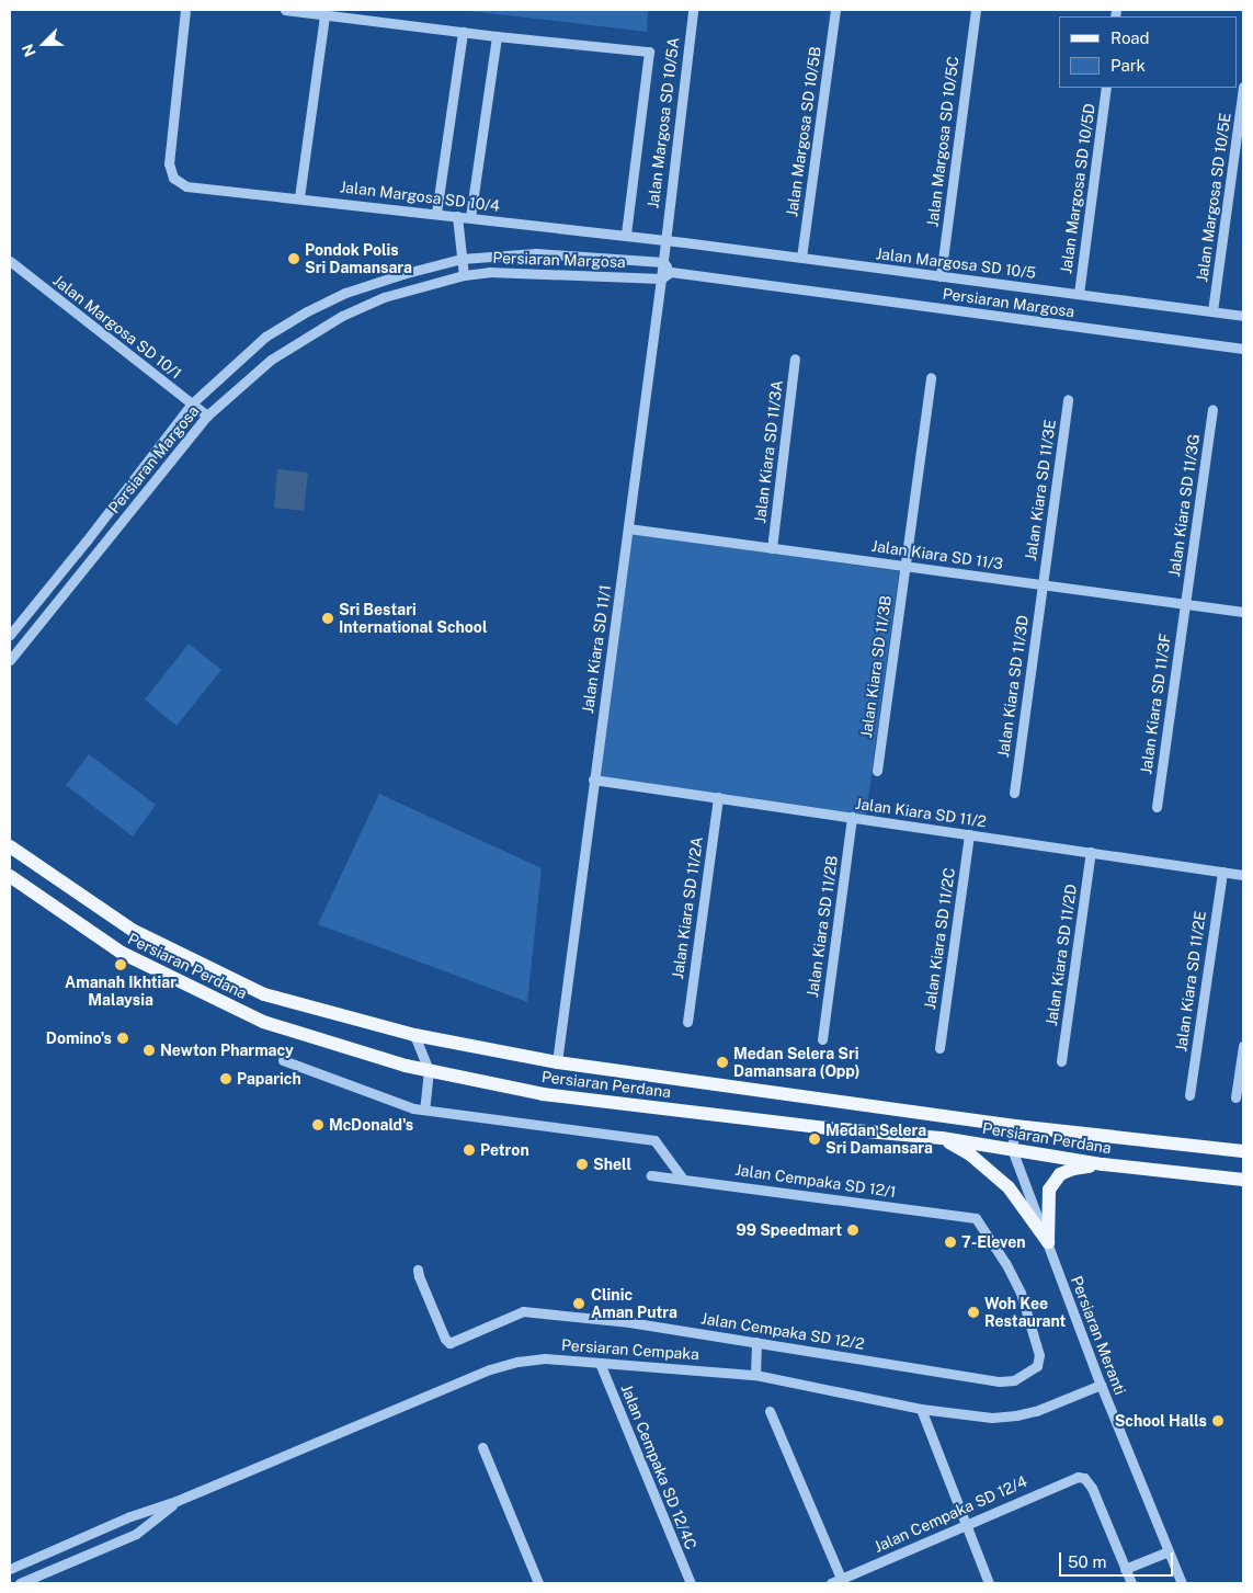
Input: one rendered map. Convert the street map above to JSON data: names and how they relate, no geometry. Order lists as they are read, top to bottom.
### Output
{
  "streets": {
    "main road": ["Persiaran Perdana"],
    "street": [
      "Jalan Margosa SD 10/5A",
      "Jalan Margosa SD 10/5B",
      "Jalan Margosa SD 10/5C",
      "Jalan Margosa SD 10/5D",
      "Jalan Margosa SD 10/4",
      "Jalan Margosa SD 10/5E",
      "Persiaran Margosa",
      "Jalan Margosa SD 10/5",
      "Jalan Margosa SD 10/1",
      "Jalan Kiara SD 11/3A",
      "Jalan Kiara SD 11/3E",
      "Jalan Kiara SD 11/3G",
      "Jalan Kiara SD 11/3",
      "Jalan Kiara SD 11/1",
      "Jalan Kiara SD 11/3B",
      "Jalan Kiara SD 11/3D",
      "Jalan Kiara SD 11/3F",
      "Jalan Kiara SD 11/2",
      "Jalan Kiara SD 11/2A",
      "Jalan Kiara SD 11/2B",
      "Jalan Kiara SD 11/2C",
      "Jalan Kiara SD 11/2D",
      "Jalan Kiara SD 11/2E",
      "Jalan Cempaka SD 12/1",
      "Jalan Cempaka SD 12/2",
      "Persiaran Meranti",
      "Persiaran Cempaka",
      "Jalan Cempaka SD 12/4C",
      "Jalan Cempaka SD 12/4"
    ]
  },
  "crossings": [
    ["Jalan Margosa SD 10/5A", "Jalan Margosa SD 10/4"],
    ["Jalan Margosa SD 10/5A", "Jalan Margosa SD 10/5"],
    ["Jalan Margosa SD 10/5A", "Jalan Kiara SD 11/1"],
    ["Jalan Margosa SD 10/5B", "Jalan Margosa SD 10/5"],
    ["Jalan Margosa SD 10/5C", "Jalan Margosa SD 10/5"],
    ["Jalan Margosa SD 10/5D", "Jalan Margosa SD 10/5"],
    ["Jalan Margosa SD 10/4", "Jalan Margosa SD 10/5"],
    ["Jalan Margosa SD 10/4", "Jalan Kiara SD 11/1"],
    ["Jalan Margosa SD 10/5E", "Jalan Margosa SD 10/5"],
    ["Persiaran Margosa", "Jalan Margosa SD 10/1"],
    ["Persiaran Margosa", "Jalan Kiara SD 11/1"],
    ["Jalan Margosa SD 10/5", "Jalan Kiara SD 11/1"],
    ["Jalan Kiara SD 11/3A", "Jalan Kiara SD 11/3"],
    ["Jalan Kiara SD 11/3E", "Jalan Kiara SD 11/3"],
    ["Jalan Kiara SD 11/3E", "Jalan Kiara SD 11/3D"],
    ["Jalan Kiara SD 11/3G", "Jalan Kiara SD 11/3"],
    ["Jalan Kiara SD 11/3G", "Jalan Kiara SD 11/3F"],
    ["Jalan Kiara SD 11/3", "Jalan Kiara SD 11/1"],
    ["Jalan Kiara SD 11/3", "Jalan Kiara SD 11/3B"],
    ["Jalan Kiara SD 11/3", "Jalan Kiara SD 11/3D"],
    ["Jalan Kiara SD 11/3", "Jalan Kiara SD 11/3F"],
    ["Jalan Kiara SD 11/1", "Jalan Kiara SD 11/2"],
    ["Jalan Kiara SD 11/1", "Persiaran Perdana"],
    ["Jalan Kiara SD 11/2", "Jalan Kiara SD 11/2A"],
    ["Jalan Kiara SD 11/2", "Jalan Kiara SD 11/2B"],
    ["Jalan Kiara SD 11/2", "Jalan Kiara SD 11/2C"],
    ["Jalan Kiara SD 11/2", "Jalan Kiara SD 11/2D"],
    ["Jalan Kiara SD 11/2", "Jalan Kiara SD 11/2E"],
    ["Persiaran Perdana", "Persiaran Meranti"],
    ["Jalan Cempaka SD 12/1", "Jalan Cempaka SD 12/2"],
    ["Persiaran Meranti", "Persiaran Cempaka"],
    ["Persiaran Cempaka", "Jalan Cempaka SD 12/4C"]
  ],
  "places": [
    "Pondok Polis Sri Damansara",
    "Sri Bestari International School",
    "Amanah Ikhtiar Malaysia",
    "Domino's",
    "Newton Pharmacy",
    "Medan Selera Sri Damansara (Opp)",
    "Paparich",
    "McDonald's",
    "Medan Selera Sri Damansara",
    "Petron",
    "Shell",
    "99 Speedmart",
    "7-Eleven",
    "Clinic Aman Putra",
    "Woh Kee Restaurant",
    "School Halls"
  ],
  "legend": ["Road", "Park"],
  "scale_bar": "50 m",
  "north": "bottom left"
}
